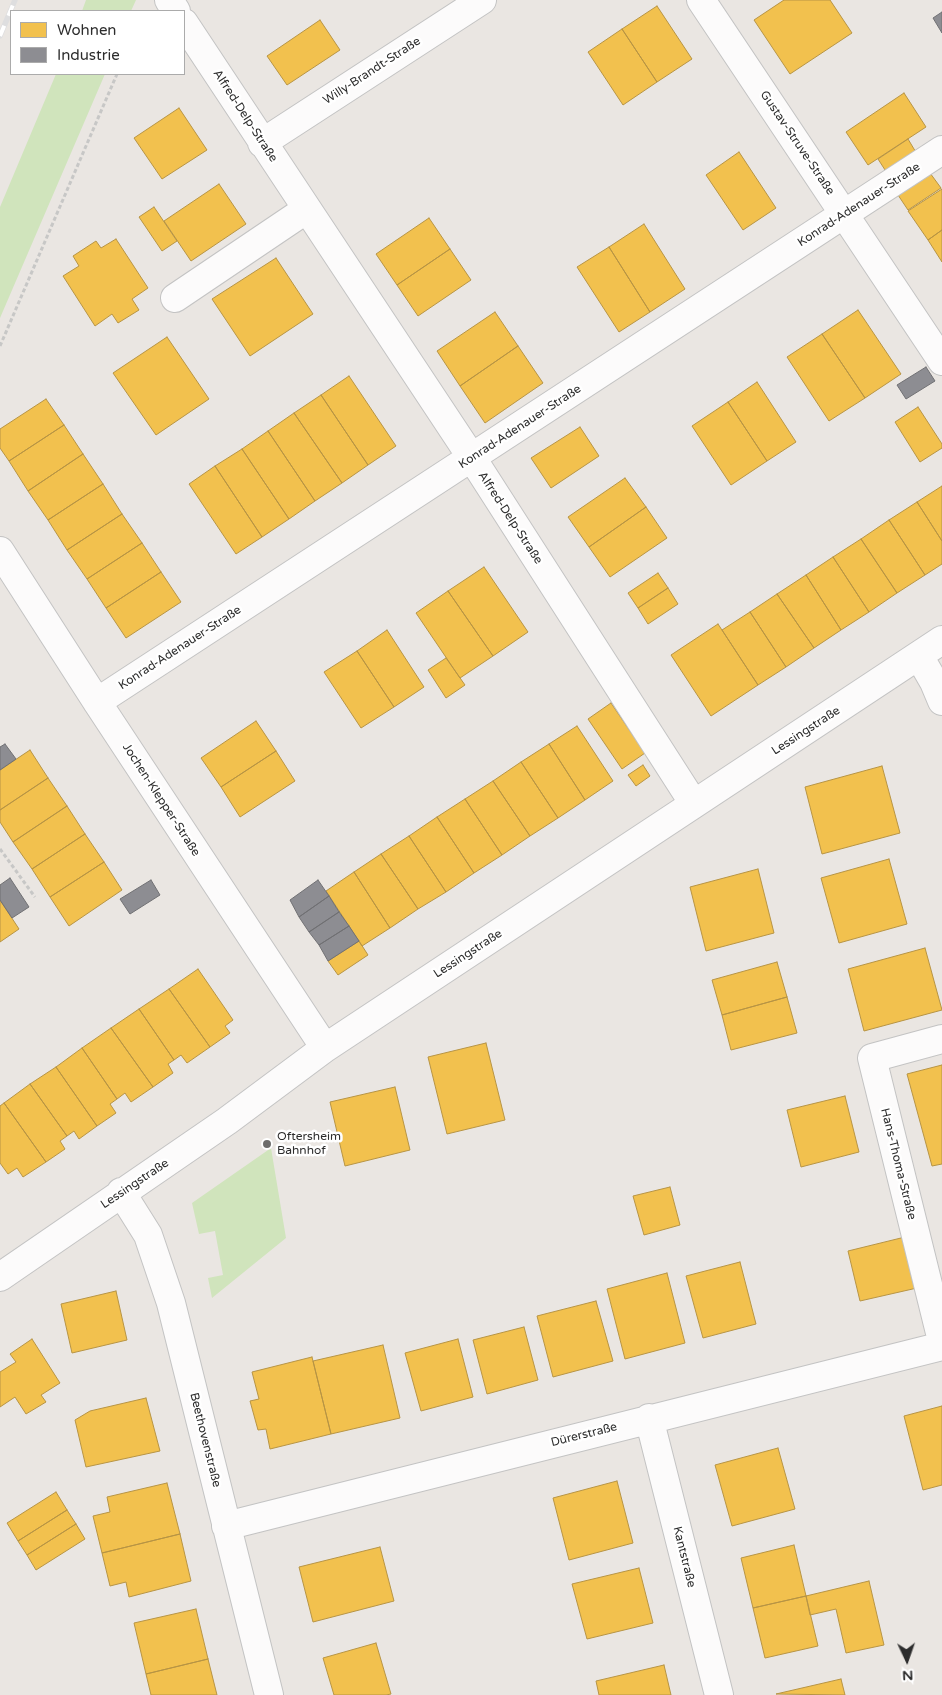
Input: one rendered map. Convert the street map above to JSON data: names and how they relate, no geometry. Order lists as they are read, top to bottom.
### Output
{
  "streets": {
    "street": [
      "Willy-Brandt-Straße",
      "Alfred-Delp-Straße",
      "Gustav-Struve-Straße",
      "Konrad-Adenauer-Straße",
      "Lessingstraße",
      "Jochen-Klepper-Straße",
      "Hans-Thoma-Straße",
      "Dürerstraße",
      "Beethovenstraße",
      "Kantstraße"
    ]
  },
  "crossings": [
    ["Willy-Brandt-Straße", "Alfred-Delp-Straße"],
    ["Alfred-Delp-Straße", "Konrad-Adenauer-Straße"],
    ["Alfred-Delp-Straße", "Lessingstraße"],
    ["Gustav-Struve-Straße", "Konrad-Adenauer-Straße"],
    ["Konrad-Adenauer-Straße", "Jochen-Klepper-Straße"],
    ["Lessingstraße", "Jochen-Klepper-Straße"],
    ["Lessingstraße", "Beethovenstraße"],
    ["Dürerstraße", "Beethovenstraße"],
    ["Dürerstraße", "Kantstraße"]
  ],
  "places": ["Oftersheim Bahnhof"],
  "legend": ["Wohnen", "Industrie"],
  "north": "bottom"
}
